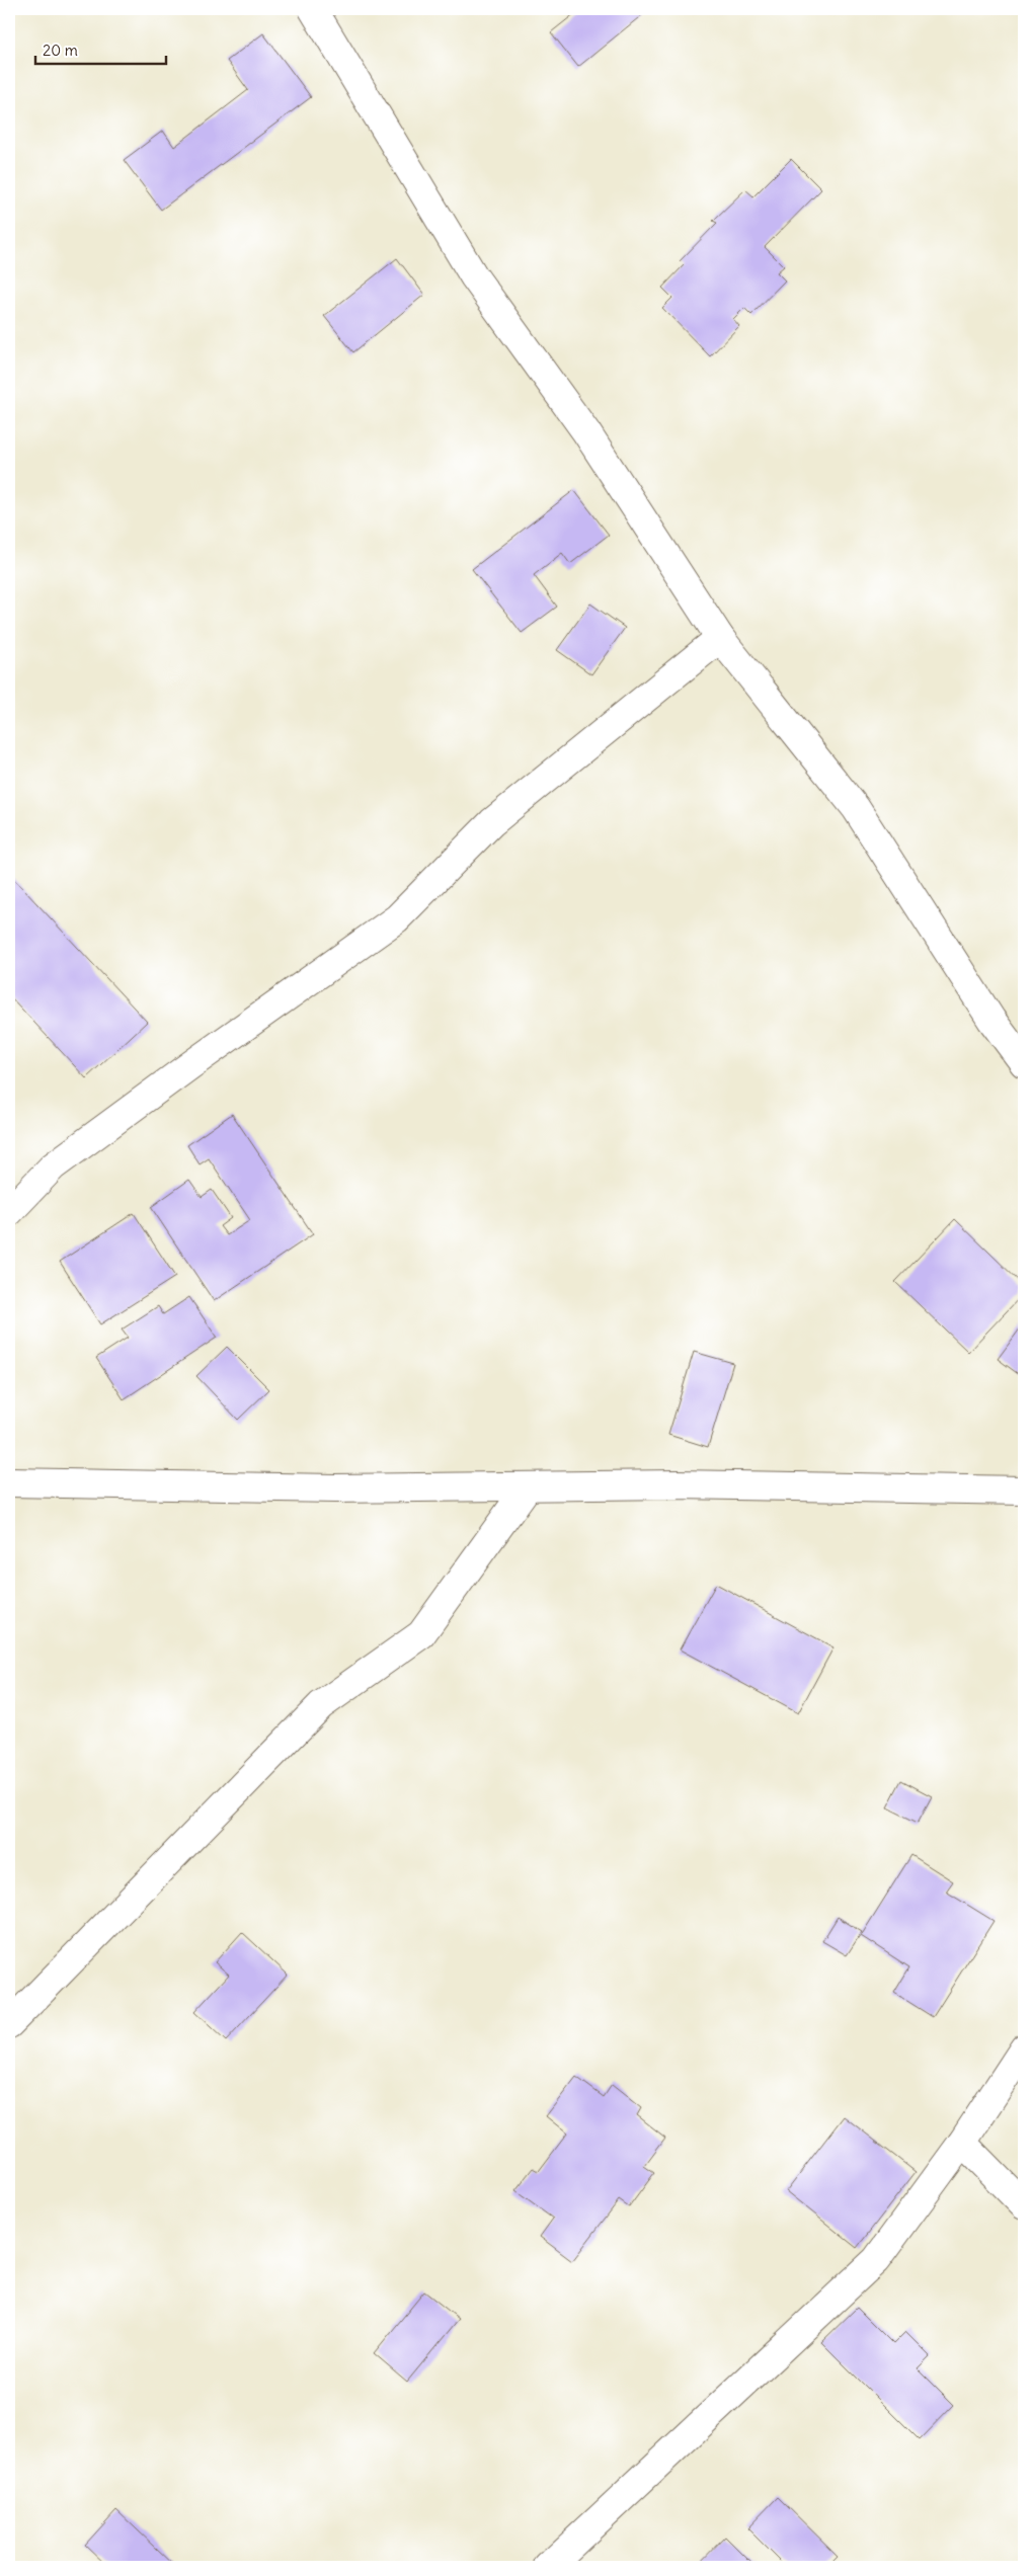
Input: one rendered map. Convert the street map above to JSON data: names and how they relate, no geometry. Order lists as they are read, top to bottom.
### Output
{
  "scale_bar": "20 m"
}
